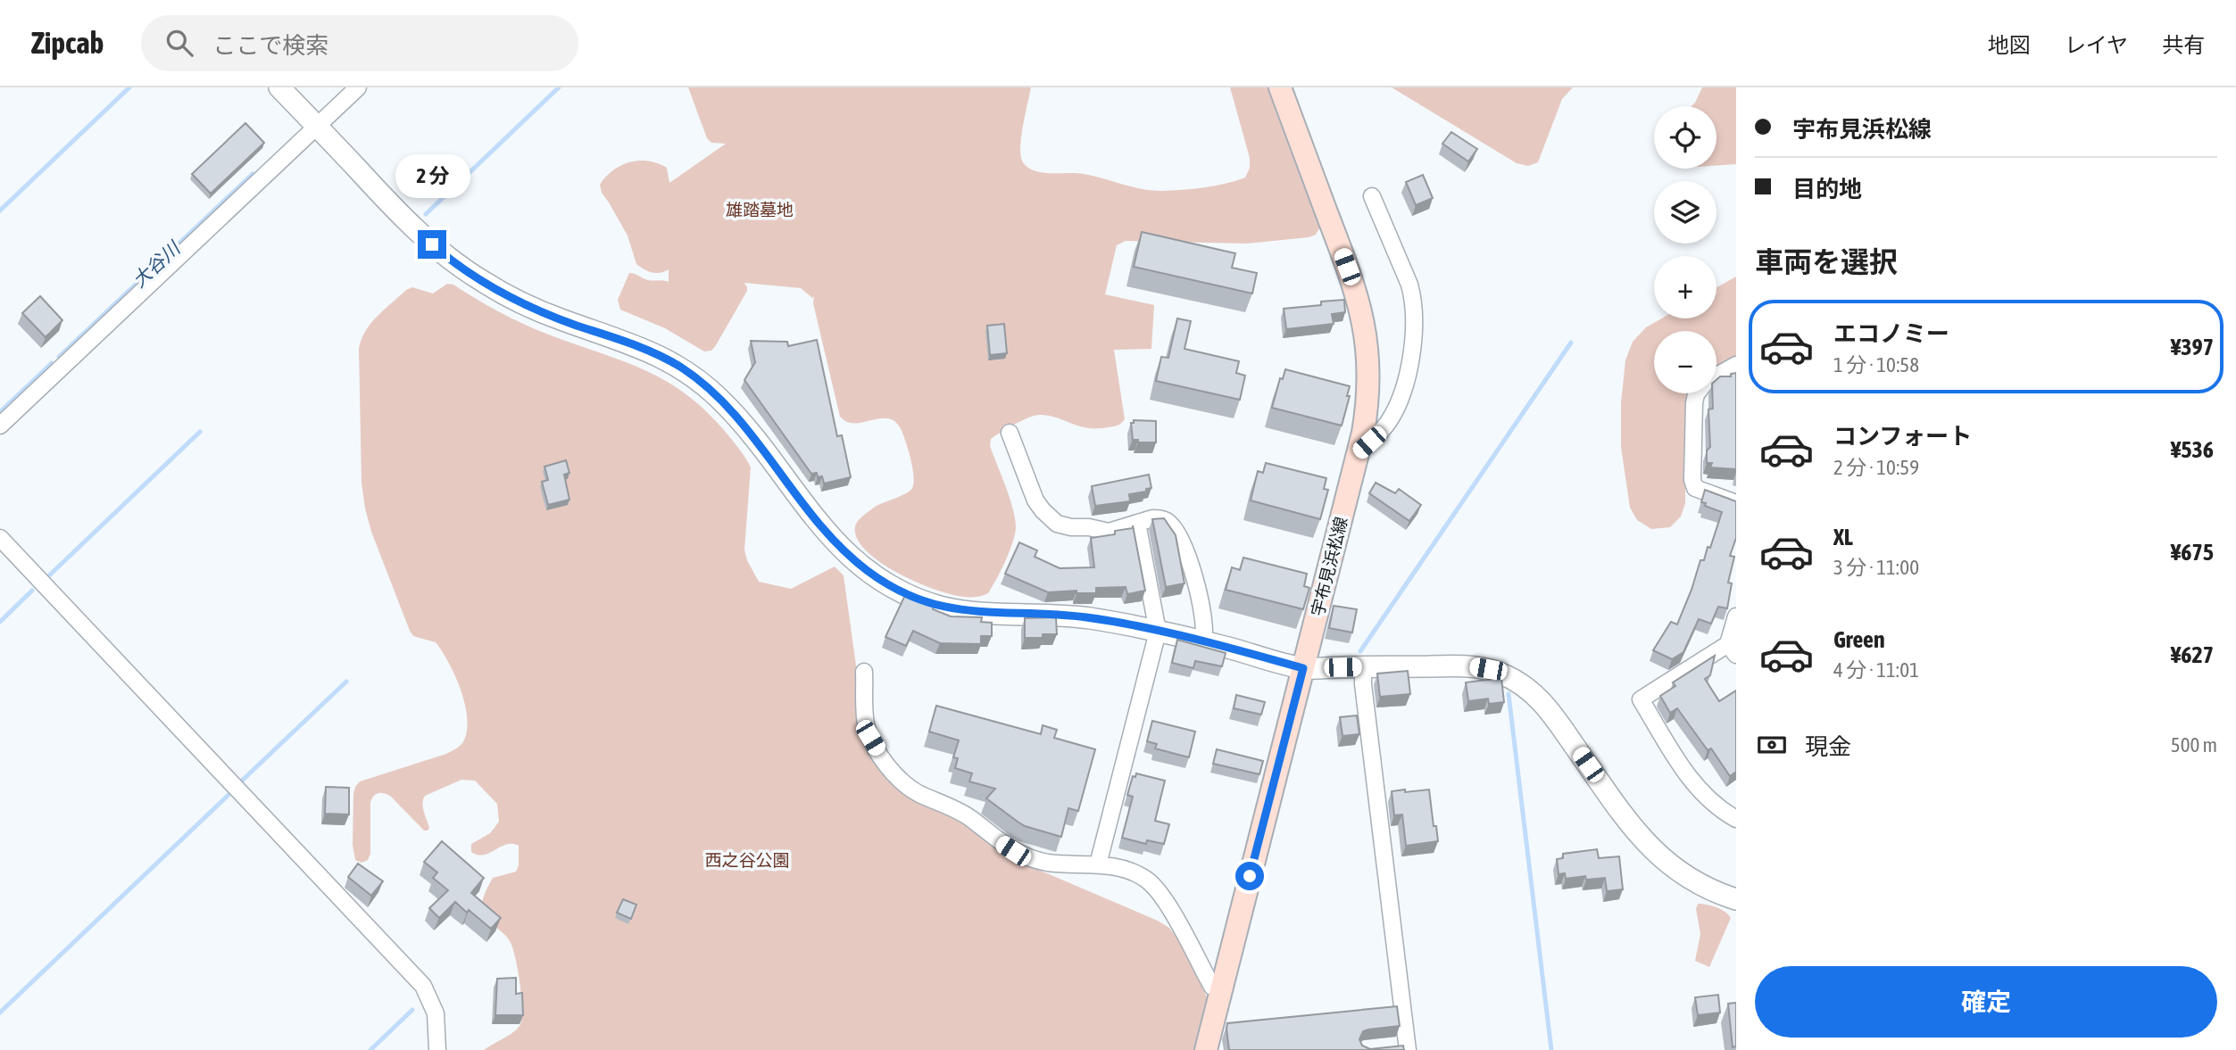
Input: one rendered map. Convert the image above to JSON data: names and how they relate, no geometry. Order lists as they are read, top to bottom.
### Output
{
  "streets": {
    "main road": ["宇布見浜松線"]
  },
  "water": ["大谷川"],
  "parks": ["雄踏墓地", "西之谷公園"],
  "page": {
    "header": "Zipcab",
    "search": "ここで検索",
    "nav": ["地図", "レイヤ", "共有"],
    "banner": ["宇布見浜松線", "目的地"],
    "map_buttons": ["+", "−"],
    "bubble": "2 分",
    "heading": "車両を選択",
    "list": [
      {
        "name": "エコノミー",
        "note": "1 分 · 10:58",
        "value": "¥397"
      },
      {
        "name": "コンフォート",
        "note": "2 分 · 10:59",
        "value": "¥536"
      },
      {
        "name": "XL",
        "note": "3 分 · 11:00",
        "value": "¥675"
      },
      {
        "name": "Green",
        "note": "4 分 · 11:01",
        "value": "¥627"
      }
    ],
    "pay": ["現金", "500 m"],
    "buttons": "確定"
  }
}
